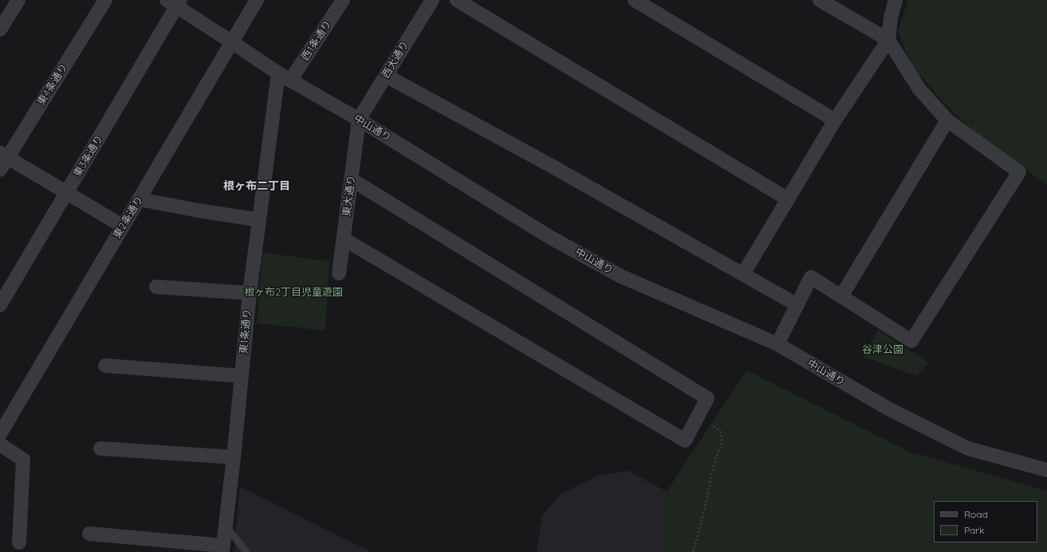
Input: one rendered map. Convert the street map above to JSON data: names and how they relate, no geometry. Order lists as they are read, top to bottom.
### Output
{
  "streets": {
    "street": [
      "西1条通り",
      "西大通り",
      "東4条通り",
      "中山通り",
      "東3条通り",
      "東大通り",
      "東2条通り",
      "東1条通り"
    ]
  },
  "crossings": [
    ["西1条通り", "中山通り"],
    ["西1条通り", "東1条通り"],
    ["西大通り", "中山通り"],
    ["西大通り", "東大通り"],
    ["中山通り", "東3条通り"],
    ["中山通り", "東大通り"],
    ["中山通り", "東2条通り"],
    ["中山通り", "東1条通り"]
  ],
  "districts": ["根ヶ布二丁目"],
  "parks": ["根ヶ布2丁目児童遊園", "谷津公園"],
  "legend": ["Road", "Park"]
}
